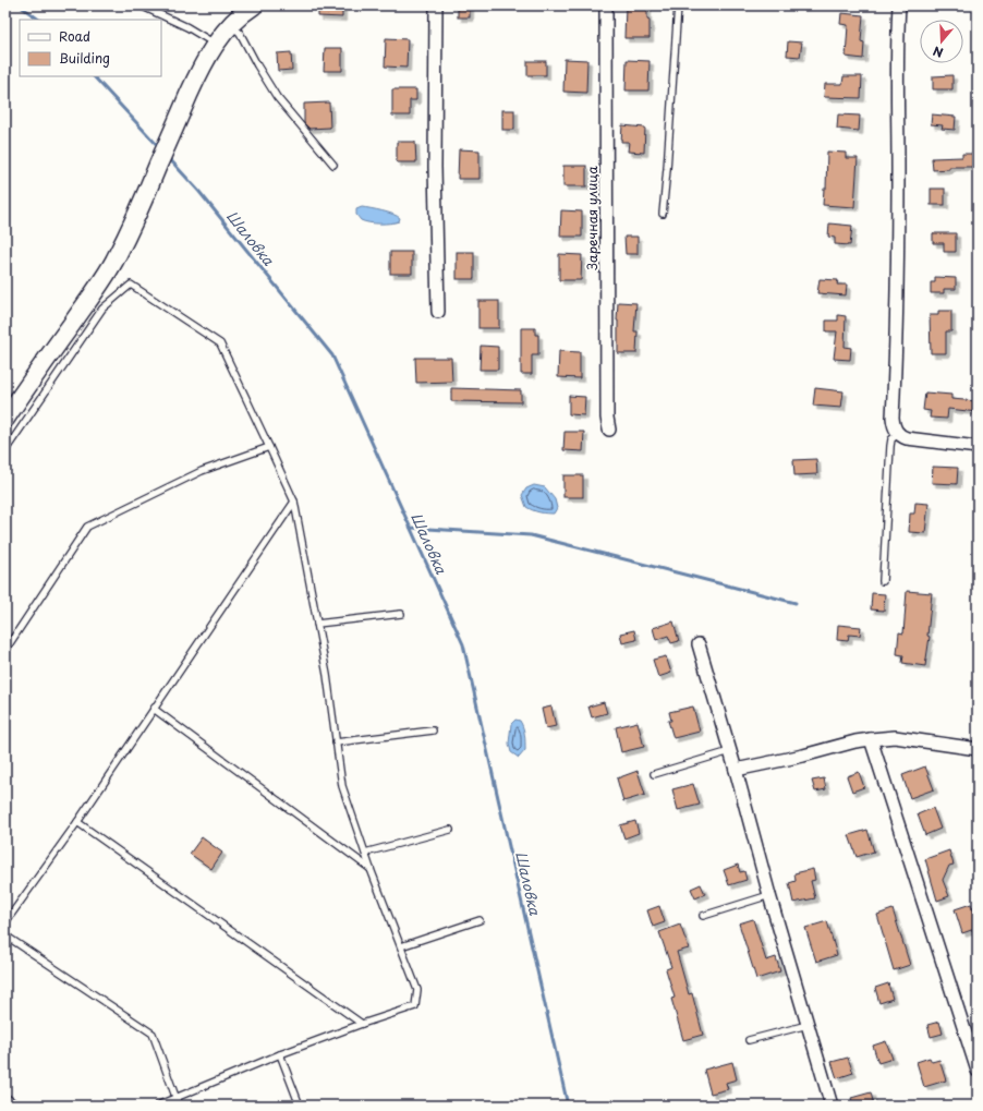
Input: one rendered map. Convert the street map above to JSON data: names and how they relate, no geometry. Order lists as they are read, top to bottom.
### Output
{
  "streets": {
    "street": ["Заречная улица"]
  },
  "water": ["Шаловка"],
  "legend": ["Road", "Building"],
  "north": "bottom"
}
